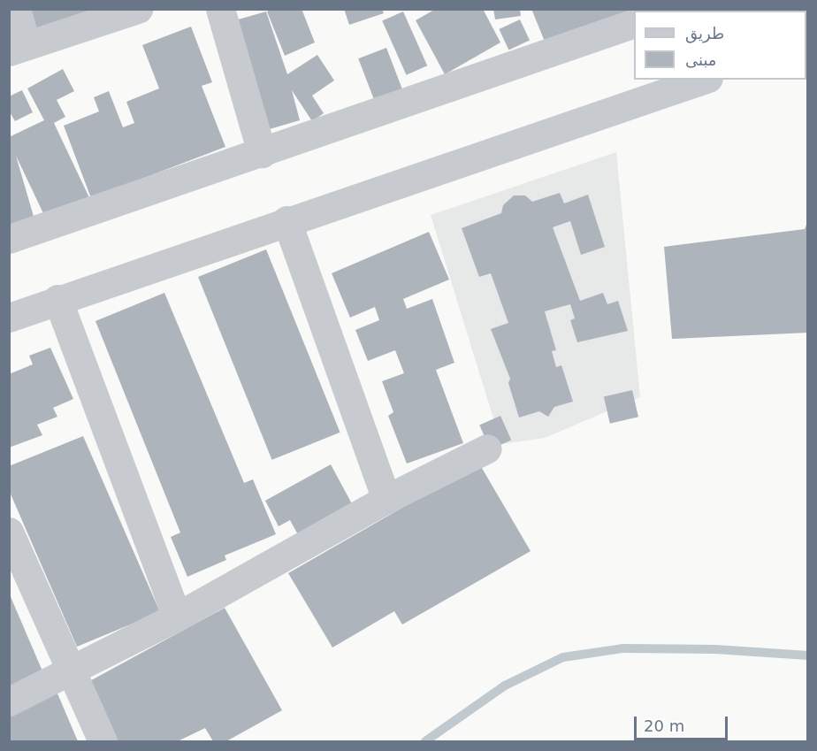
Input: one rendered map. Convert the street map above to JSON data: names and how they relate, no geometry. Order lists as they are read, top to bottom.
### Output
{
  "legend": ["طريق", "مبنى"],
  "scale_bar": "20 m"
}
